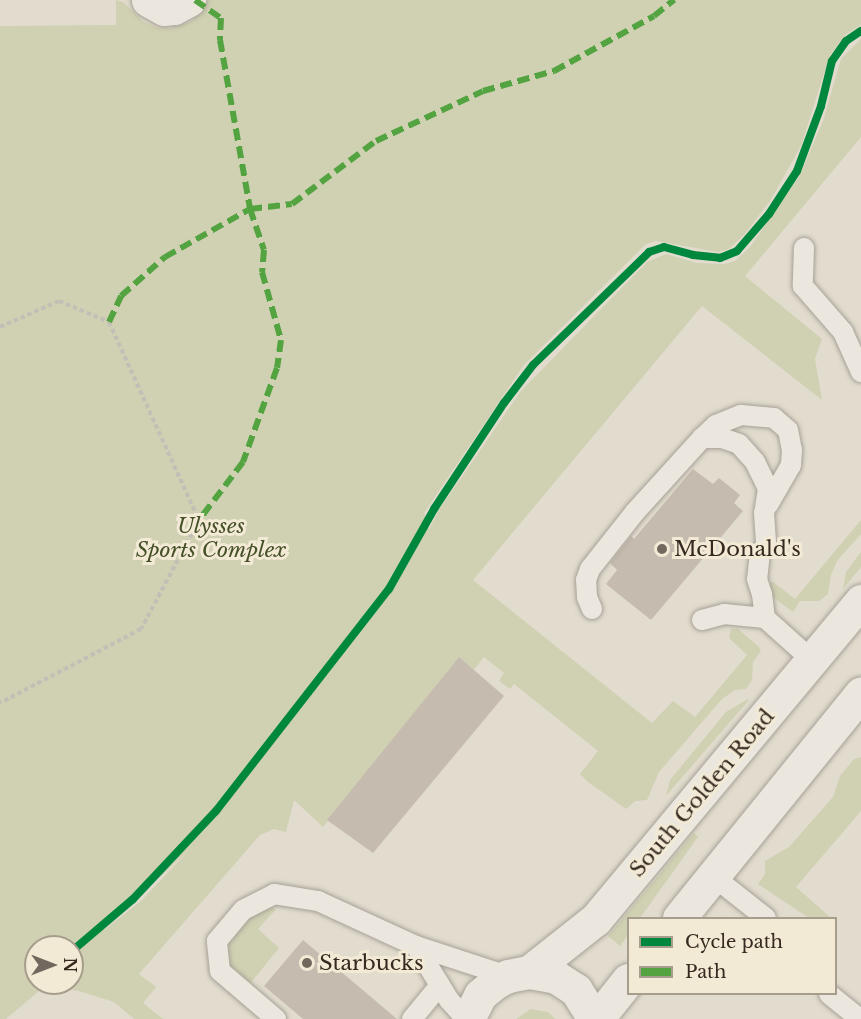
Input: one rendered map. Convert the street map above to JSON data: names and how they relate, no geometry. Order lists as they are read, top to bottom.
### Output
{
  "streets": {
    "main road": ["South Golden Road"]
  },
  "parks": ["Ulysses Sports Complex"],
  "places": ["McDonald's", "Starbucks"],
  "legend": ["Cycle path", "Path"],
  "north": "right"
}
